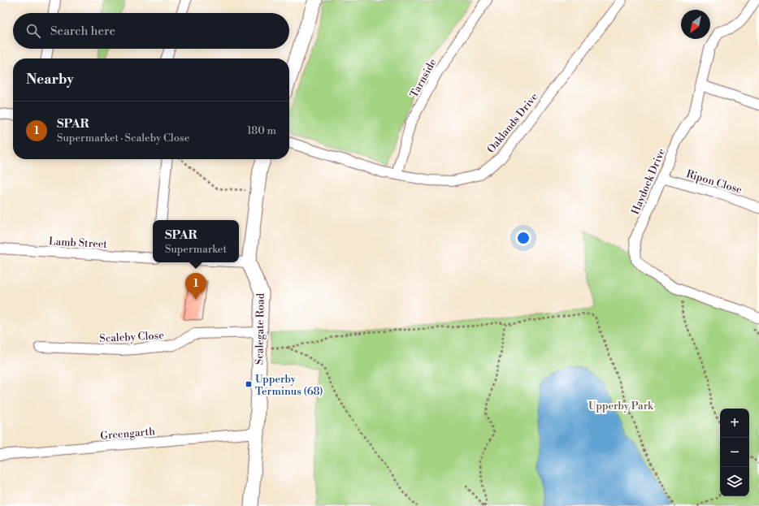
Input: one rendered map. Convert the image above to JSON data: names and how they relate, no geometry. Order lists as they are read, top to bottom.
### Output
{
  "streets": {
    "street": [
      "Tarnside",
      "Oaklands Drive",
      "Haydock Drive",
      "Ripon Close",
      "Lamb Street",
      "Scalegate Road",
      "Scaleby Close",
      "Greengarth"
    ]
  },
  "crossings": [
    ["Tarnside", "Oaklands Drive"],
    ["Haydock Drive", "Ripon Close"],
    ["Scalegate Road", "Scaleby Close"],
    ["Scalegate Road", "Greengarth"]
  ],
  "parks": ["Upperby Park"],
  "places": {
    "transit": ["Upperby Terminus (68)"]
  },
  "north": "bottom left",
  "page": {
    "search": "Search here",
    "heading": "Nearby",
    "list": [
      {
        "mark": "1",
        "name": "SPAR",
        "note": "Supermarket · Scaleby Close",
        "value": "180 m"
      }
    ],
    "popup": ["SPAR", "Supermarket"],
    "pins": "1",
    "map_buttons": ["+", "−"]
  }
}
